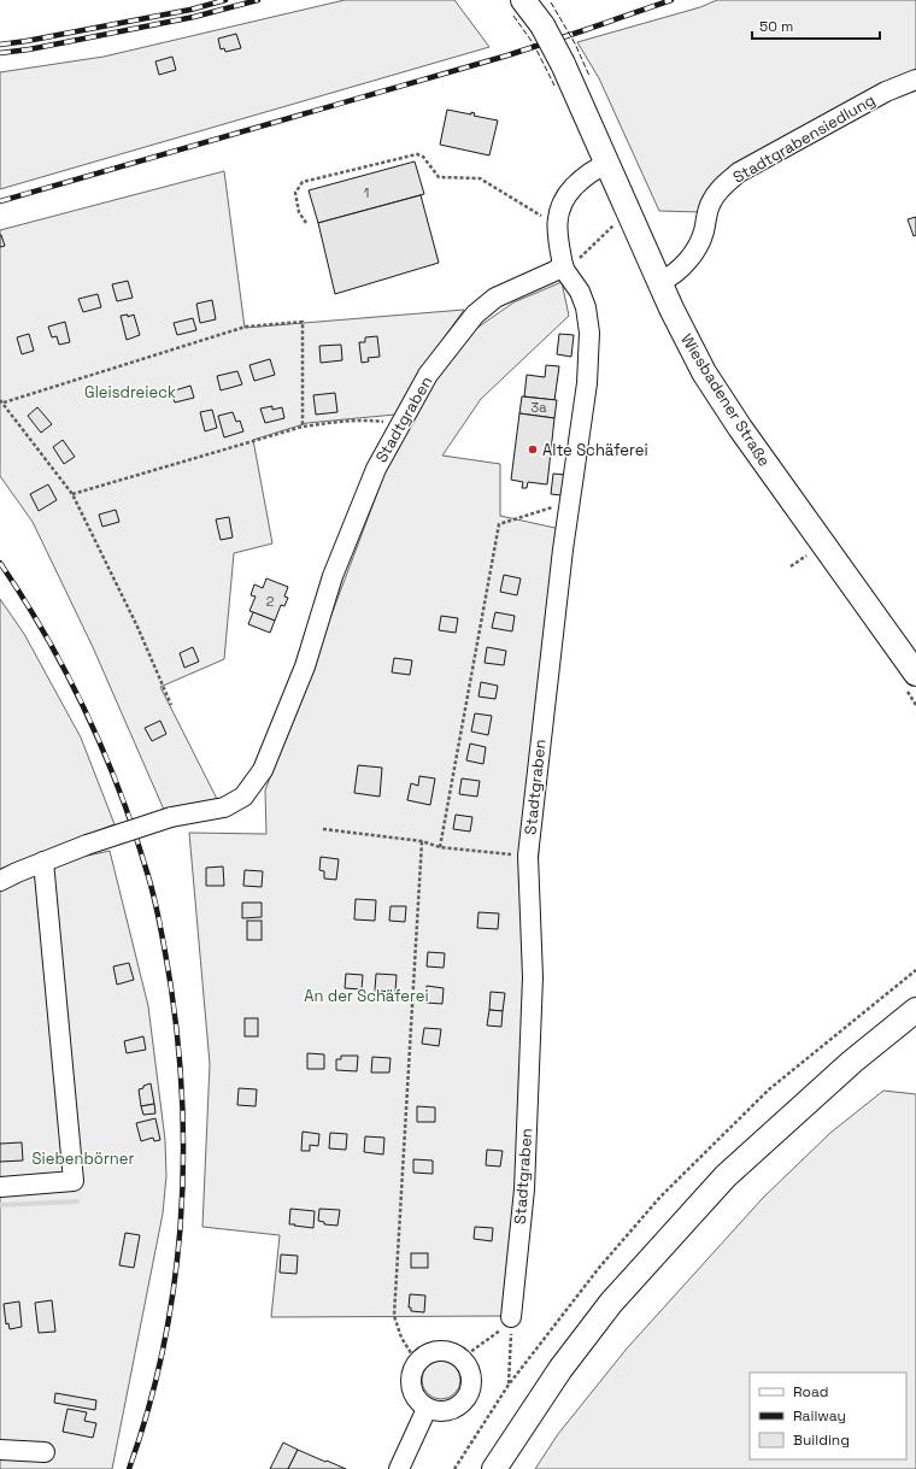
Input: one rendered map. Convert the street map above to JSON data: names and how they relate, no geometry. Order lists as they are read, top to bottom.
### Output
{
  "streets": {
    "main road": ["Wiesbadener Straße"],
    "street": ["Stadtgrabensiedlung", "Stadtgraben"]
  },
  "crossings": [
    ["Stadtgrabensiedlung", "Wiesbadener Straße"],
    ["Wiesbadener Straße", "Stadtgraben"]
  ],
  "parks": ["Gleisdreieck", "An der Schäferei", "Siebenbörner"],
  "places": ["Alte Schäferei"],
  "house_numbers": ["1", "3a", "2"],
  "legend": ["Road", "Railway", "Building"],
  "scale_bar": "50 m"
}
